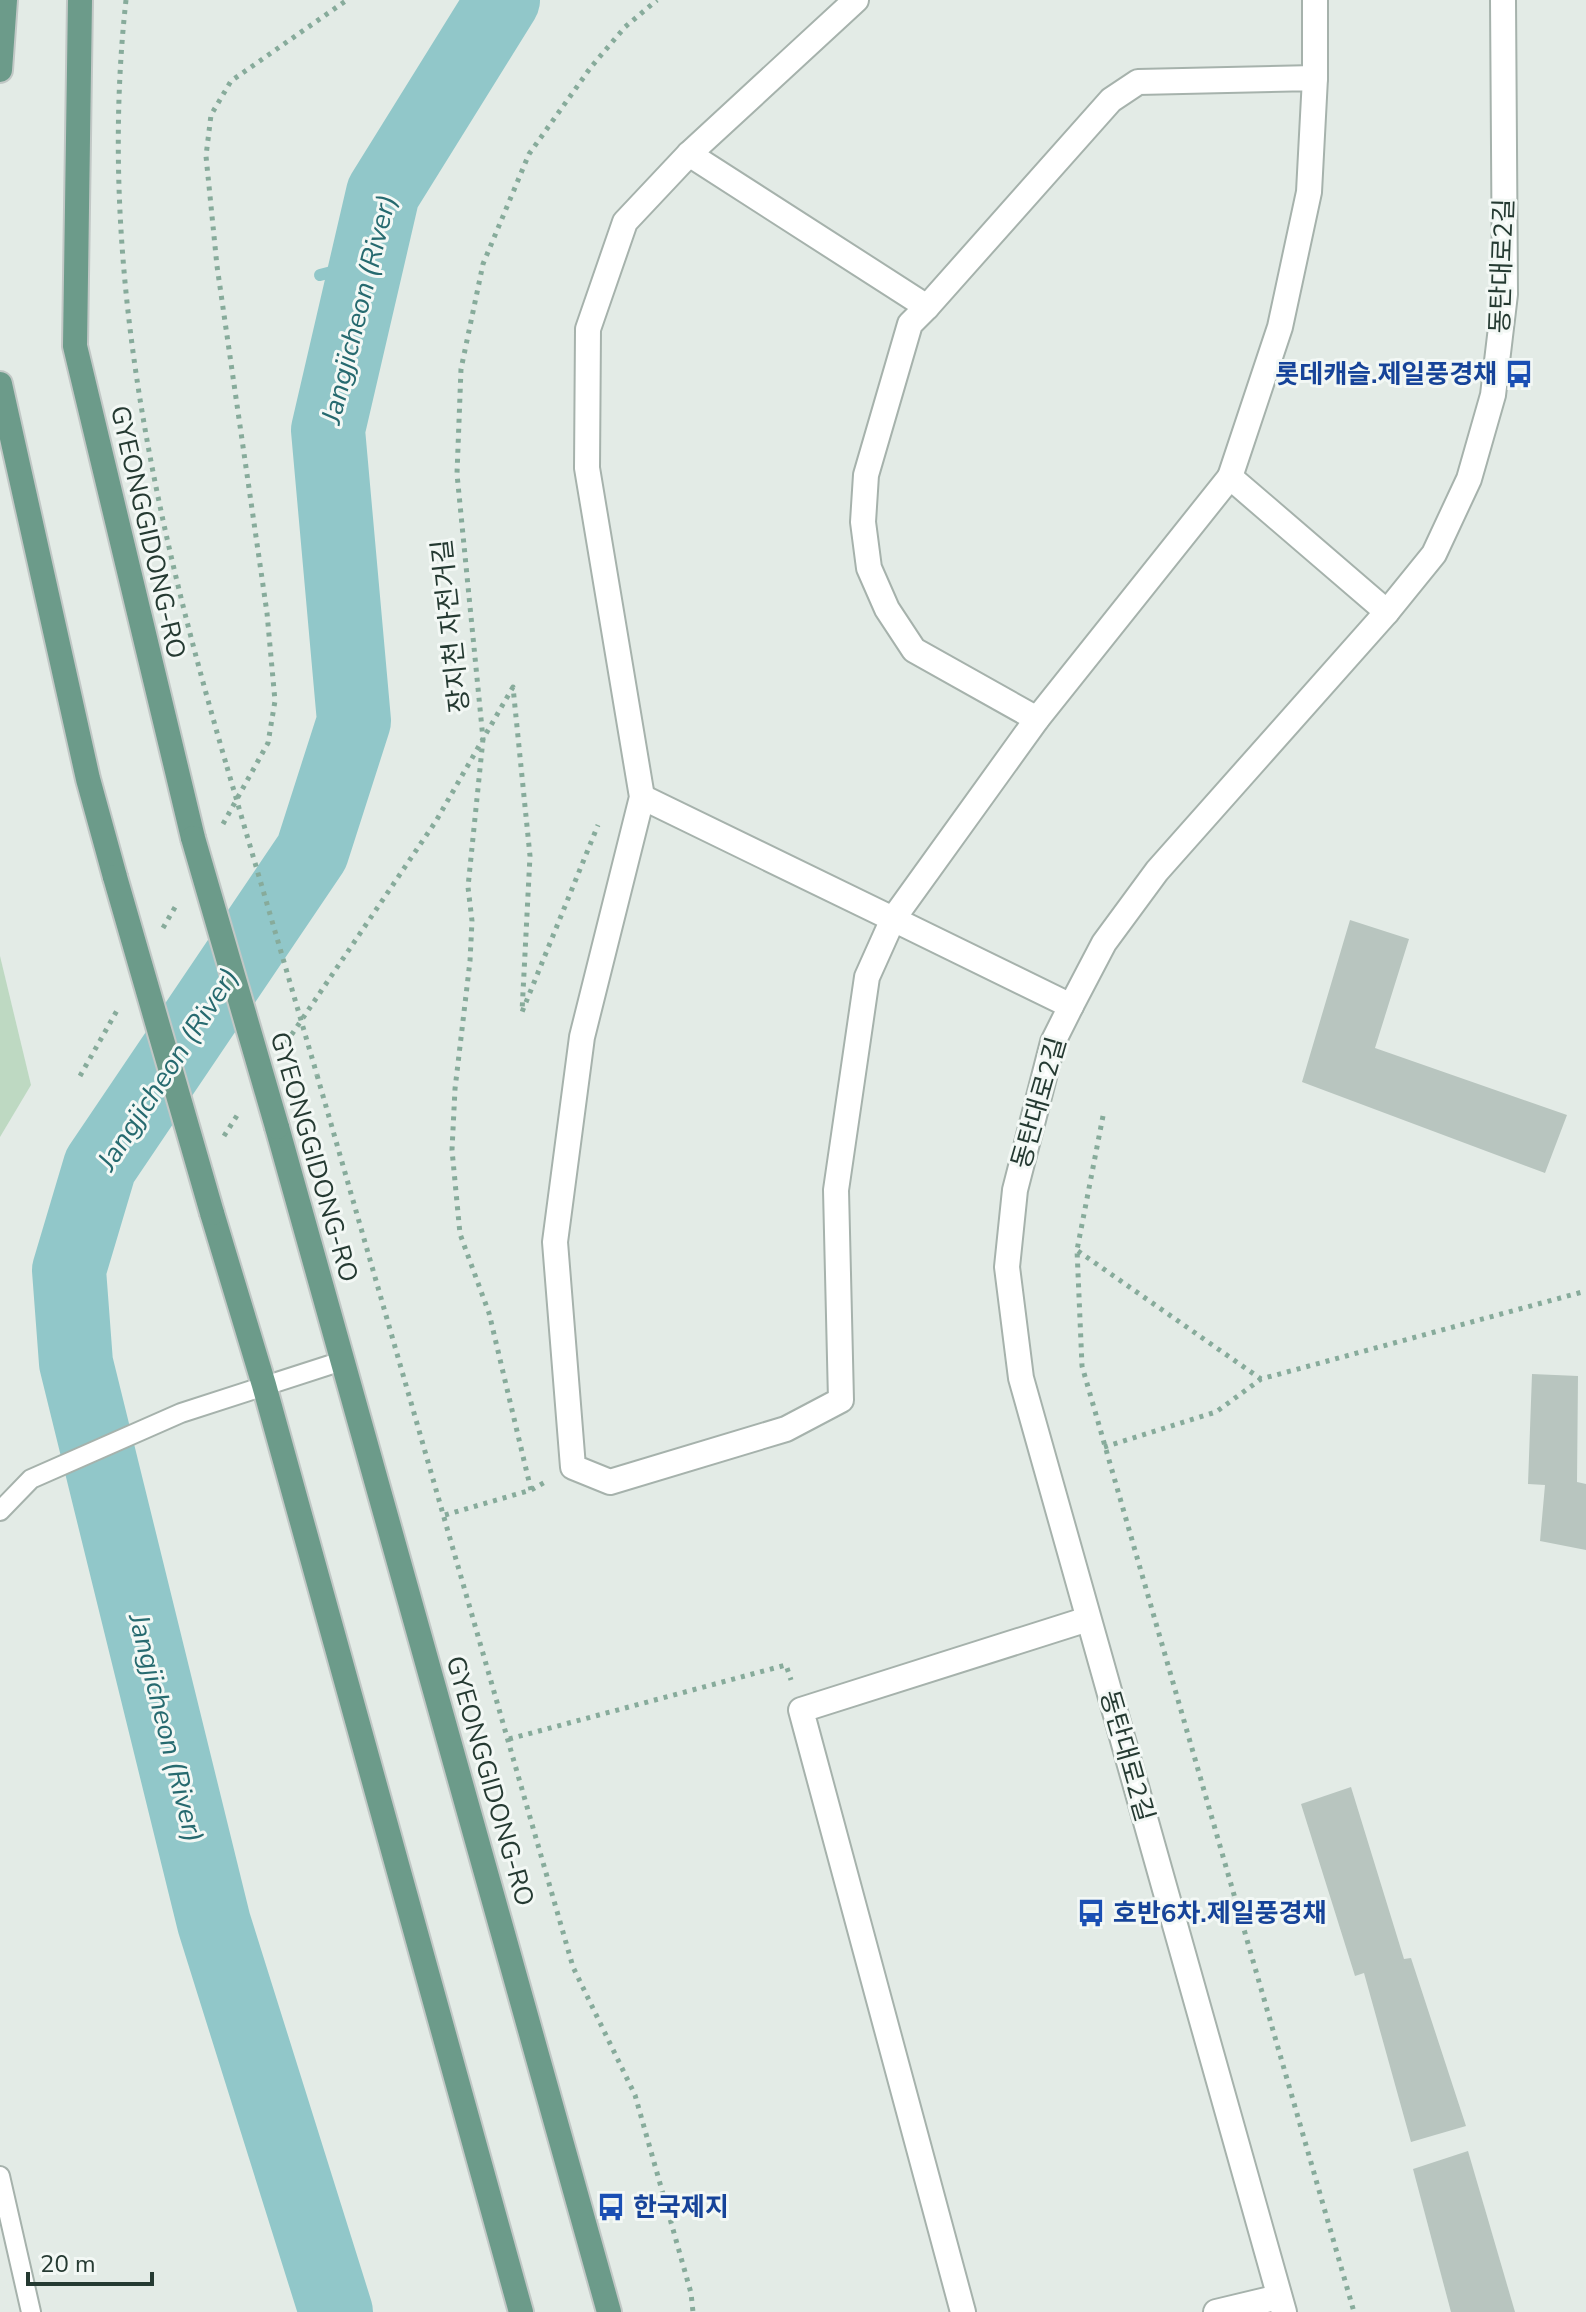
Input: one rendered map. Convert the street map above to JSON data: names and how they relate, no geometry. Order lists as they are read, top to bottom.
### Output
{
  "streets": {
    "main road": ["GYEONGGIDONG-RO"],
    "street": ["동탄대로2길"],
    "path": ["장지천 자전거길"]
  },
  "water": ["Jangjicheon (River)"],
  "places": {
    "bus stop": ["롯데캐슬.제일풍경채", "호반6차.제일풍경채", "한국제지"]
  },
  "scale_bar": "20 m"
}
